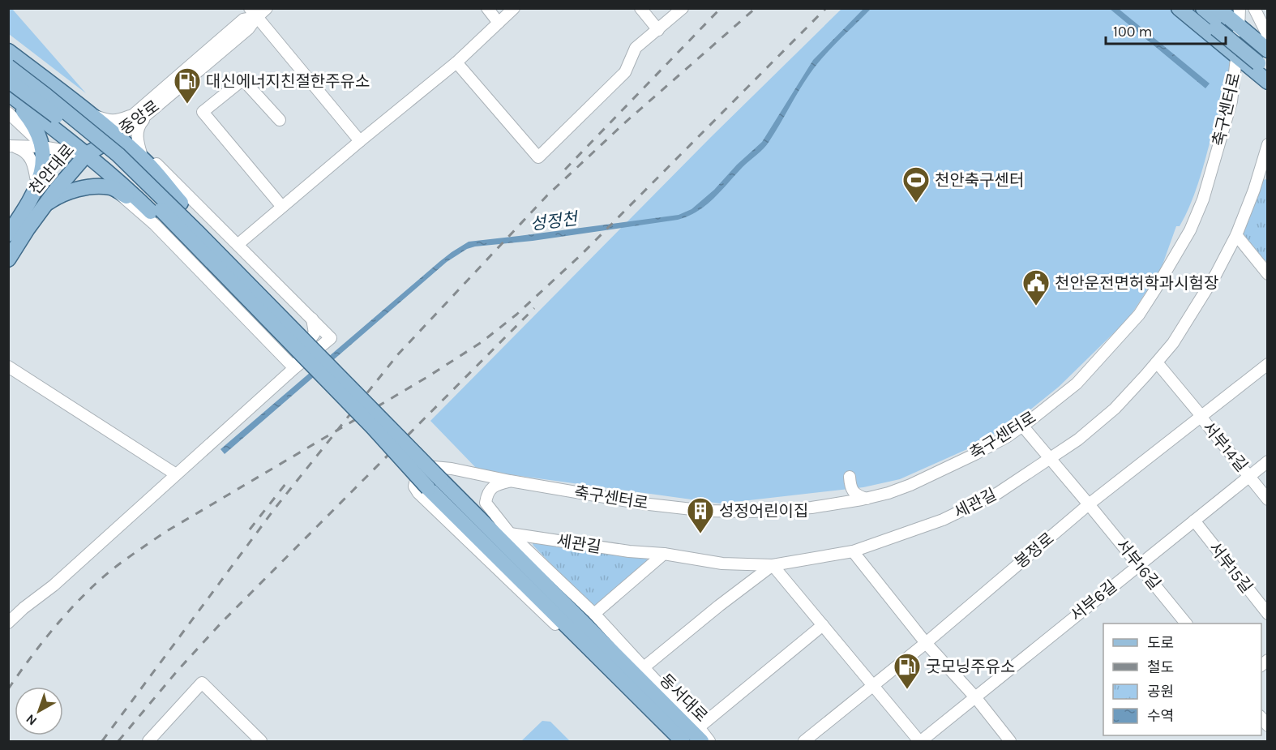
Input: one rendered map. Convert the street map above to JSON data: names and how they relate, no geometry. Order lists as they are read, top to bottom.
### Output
{
  "streets": {
    "main road": ["천안대로", "동서대로"],
    "street": [
      "축구센터로",
      "중앙로",
      "서부14길",
      "세관길",
      "봉정로",
      "서부16길",
      "서부15길",
      "서부6길"
    ]
  },
  "crossings": [
    ["축구센터로", "서부16길"],
    ["중앙로", "천안대로"],
    ["서부14길", "세관길"],
    ["서부14길", "봉정로"],
    ["서부14길", "서부6길"],
    ["세관길", "서부16길"],
    ["봉정로", "서부16길"],
    ["서부16길", "서부6길"],
    ["서부15길", "서부6길"]
  ],
  "water": ["성정천"],
  "places": {
    "fuel station": ["대신에너지친절한주유소", "굿모닝주유소"],
    "sports": ["천안축구센터"],
    "public building": ["천안운전면허학과시험장"],
    "building": ["성정어린이집"]
  },
  "legend": [
    "도로",
    "철도",
    "공원",
    "수역"
  ],
  "scale_bar": "100 m",
  "north": "bottom left"
}
